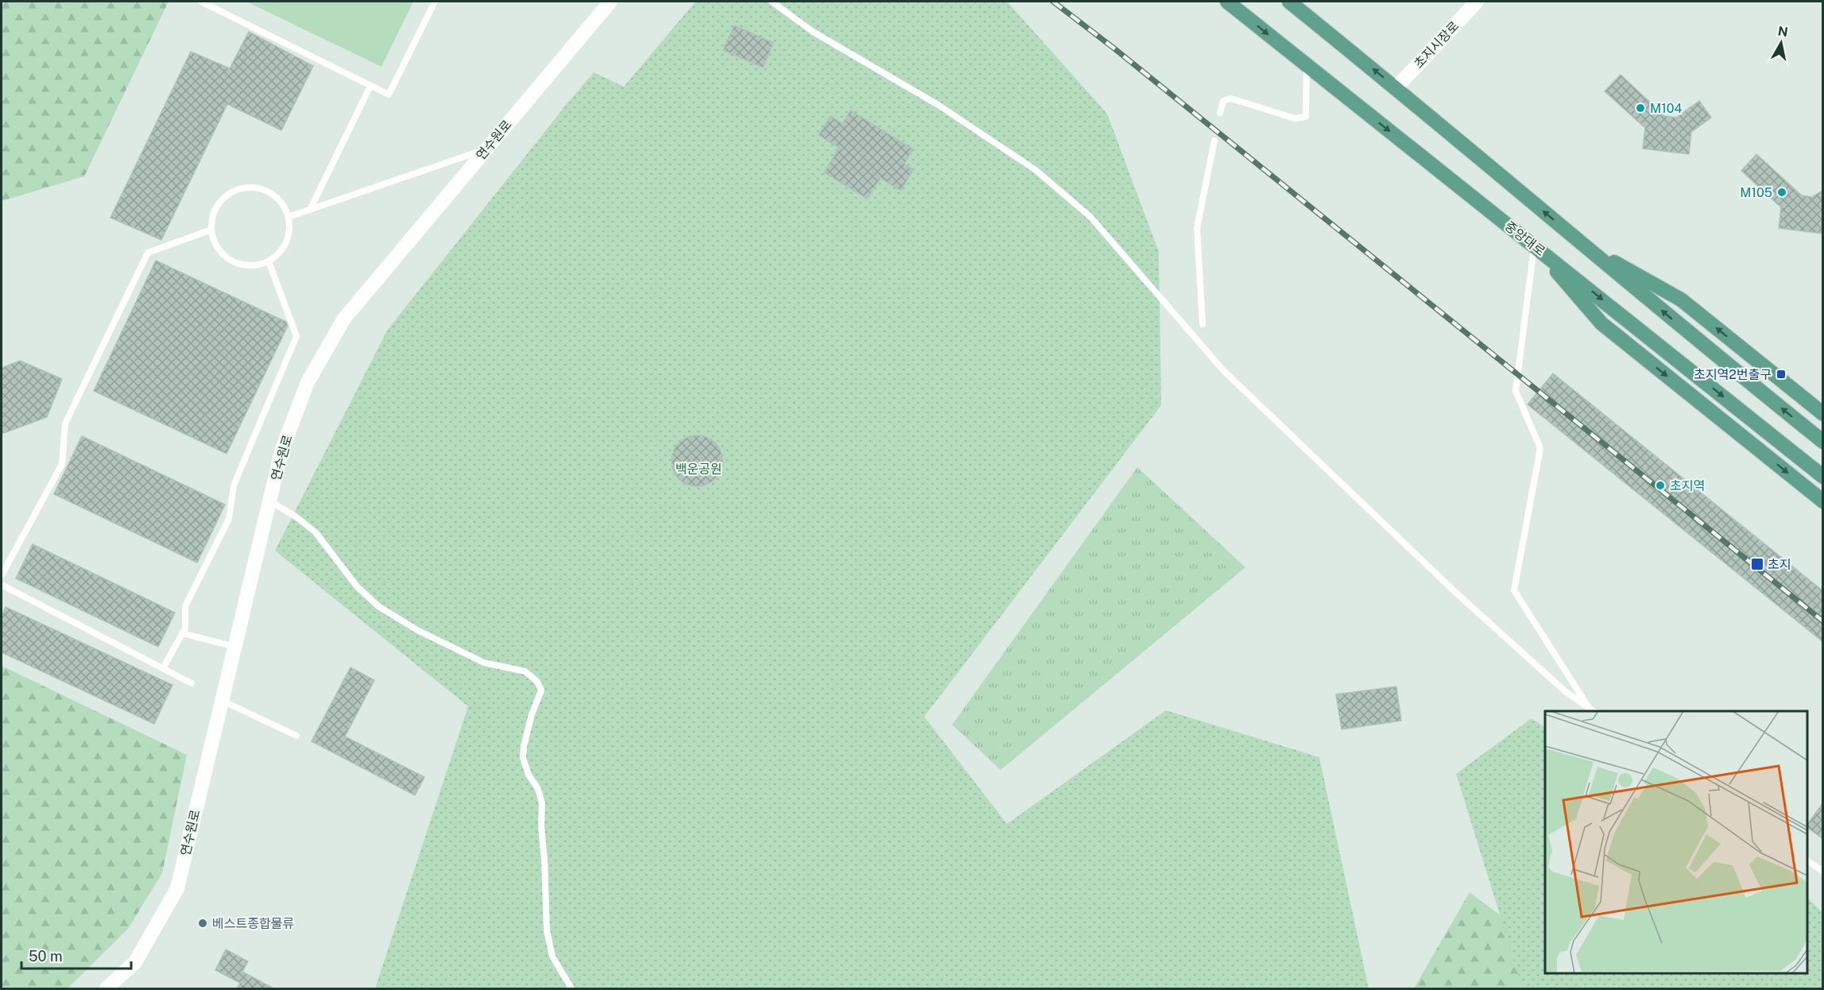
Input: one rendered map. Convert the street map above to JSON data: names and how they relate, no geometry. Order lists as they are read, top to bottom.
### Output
{
  "streets": {
    "main road": ["중앙대로"],
    "street": ["초지시장로", "연수원로"]
  },
  "parks": ["백운공원"],
  "places": {
    "other": [
      "M104",
      "M105",
      "초지역",
      "베스트종합물류"
    ],
    "transit": ["초지역2번출구", "초지"]
  },
  "scale_bar": "50 m",
  "north": "top"
}
